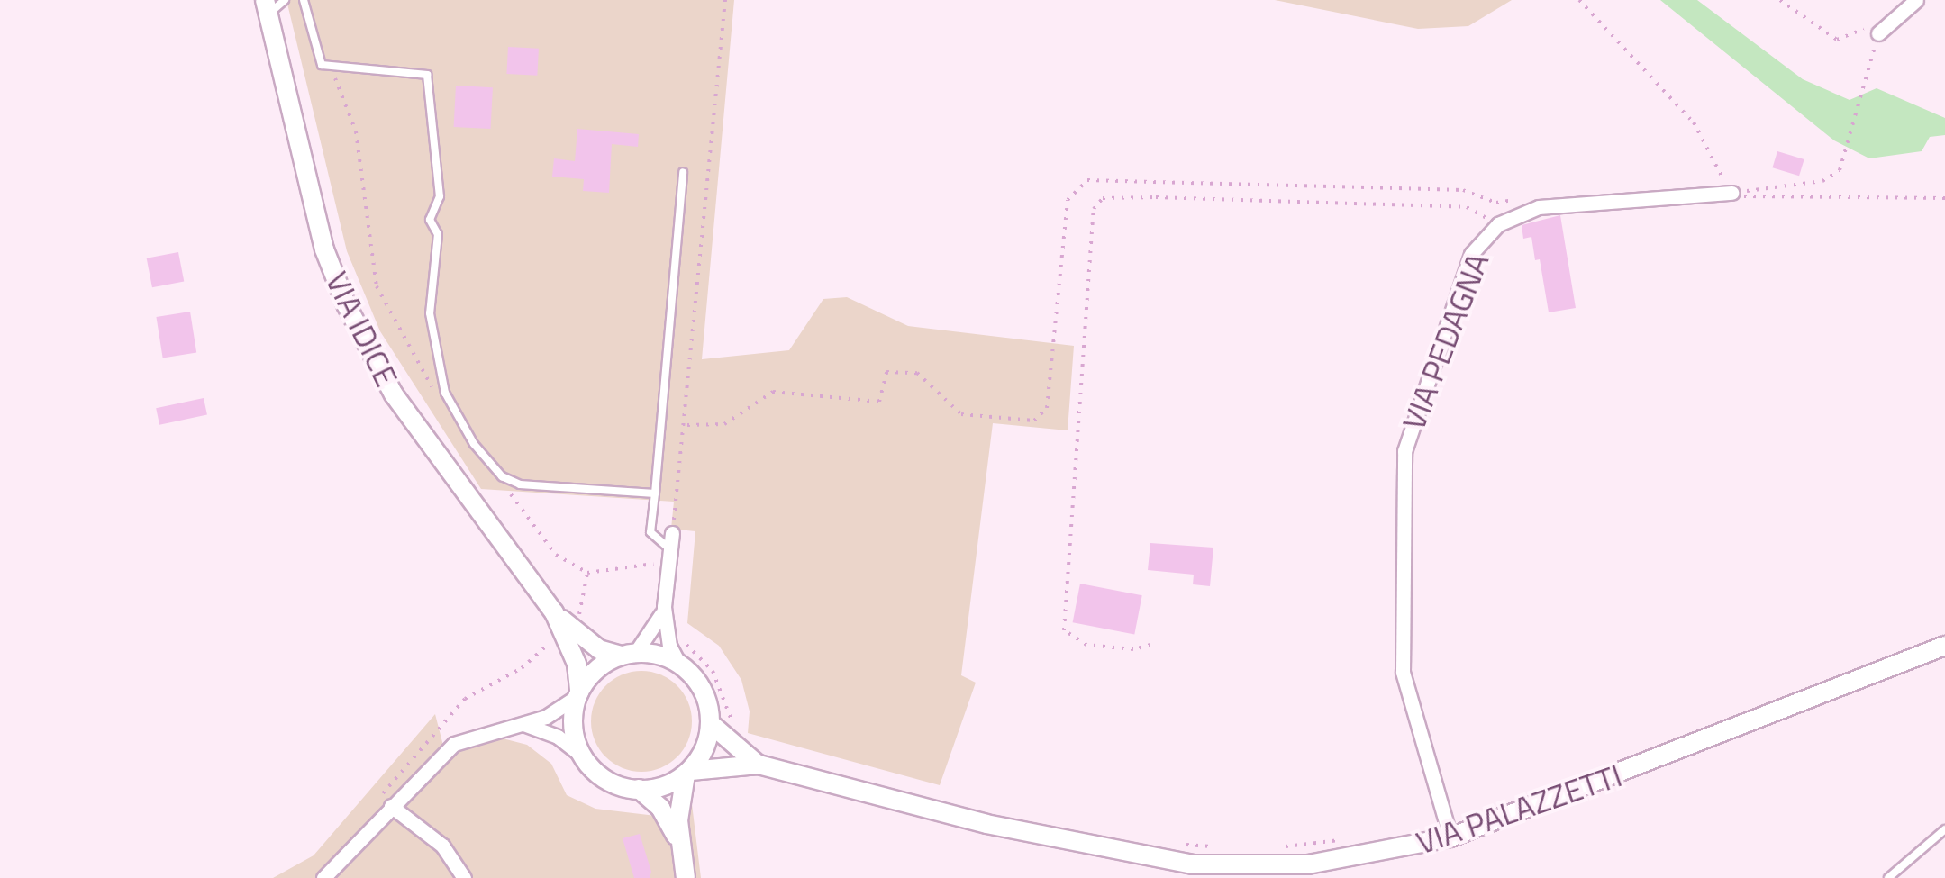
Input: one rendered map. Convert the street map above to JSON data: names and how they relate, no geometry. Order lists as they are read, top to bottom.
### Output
{
  "streets": {
    "main road": ["VIA IDICE", "VIA PALAZZETTI"],
    "street": ["VIA PEDAGNA"]
  },
  "crossings": [
    ["VIA IDICE", "VIA PALAZZETTI"],
    ["VIA PEDAGNA", "VIA PALAZZETTI"]
  ]
}
